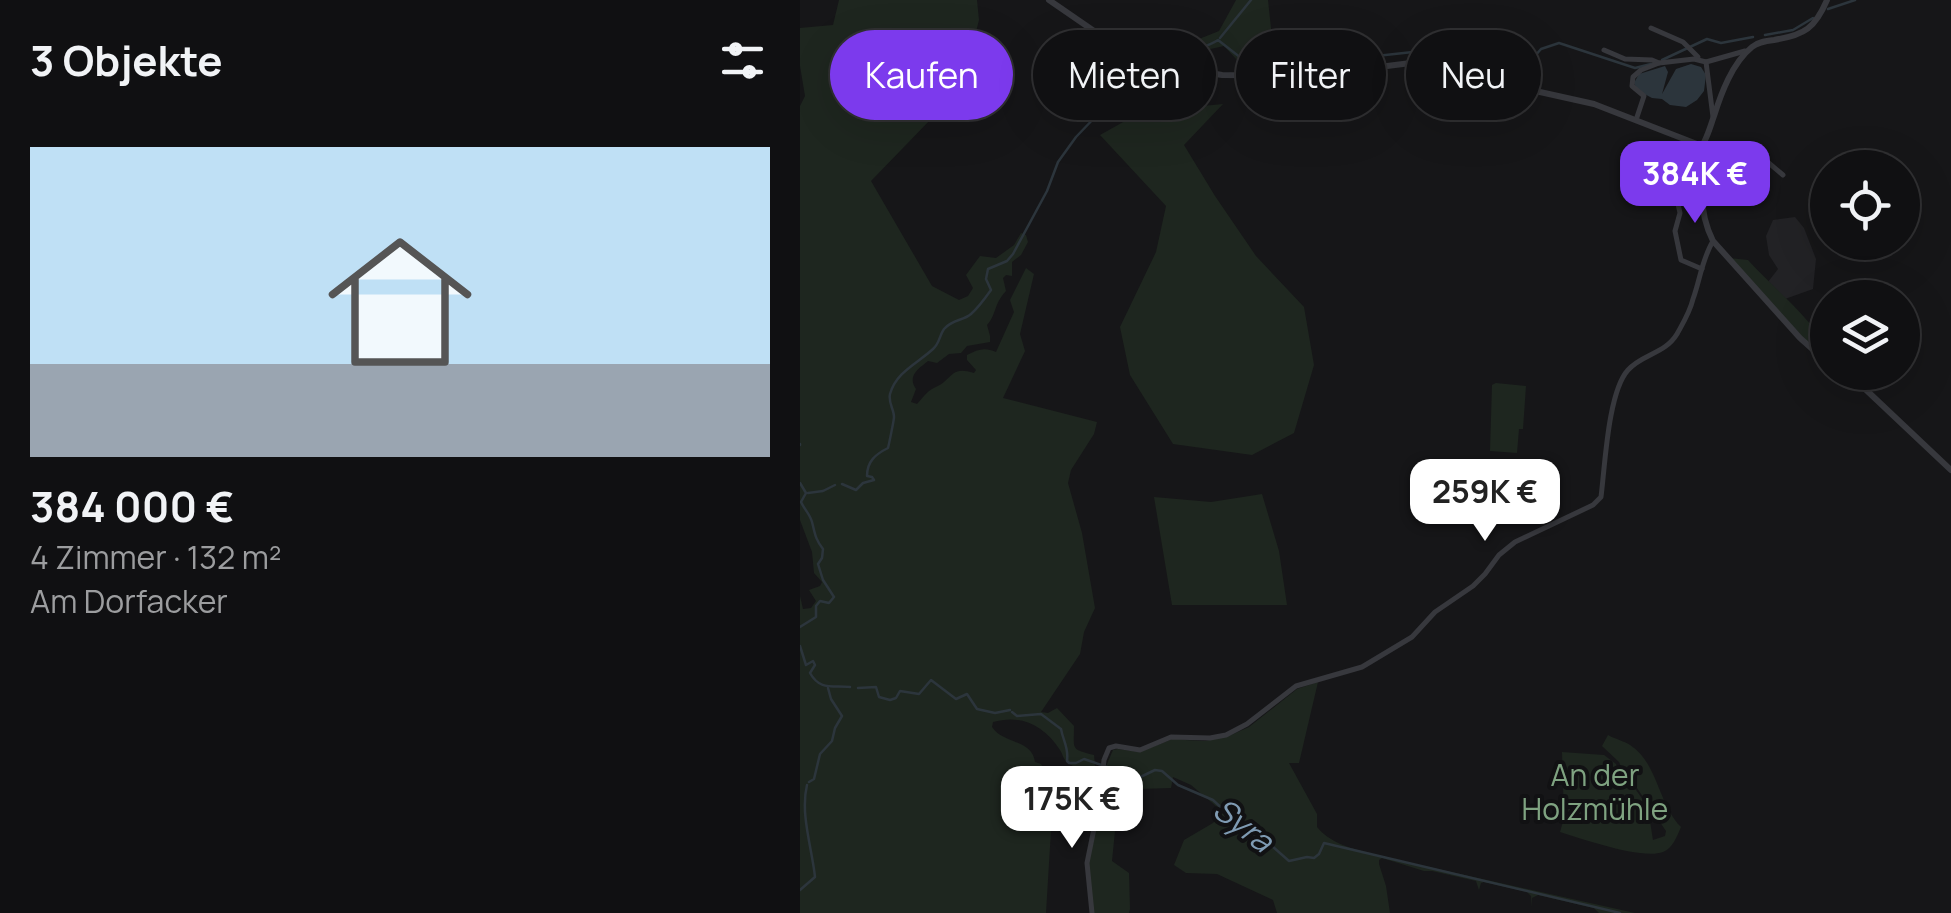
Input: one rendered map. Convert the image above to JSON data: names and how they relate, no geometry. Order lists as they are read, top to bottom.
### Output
{
  "water": ["Syra"],
  "parks": ["An der Holzmühle"],
  "page": {
    "heading": "3 Objekte",
    "chip": [
      "Kaufen",
      "Mieten",
      "Filter",
      "Neu"
    ],
    "list": [
      {
        "name": "384 000 €",
        "note": "4 Zimmer · 132 m² · Am Dorfacker"
      }
    ],
    "price": ["384K €", "259K €", "175K €"]
  }
}
